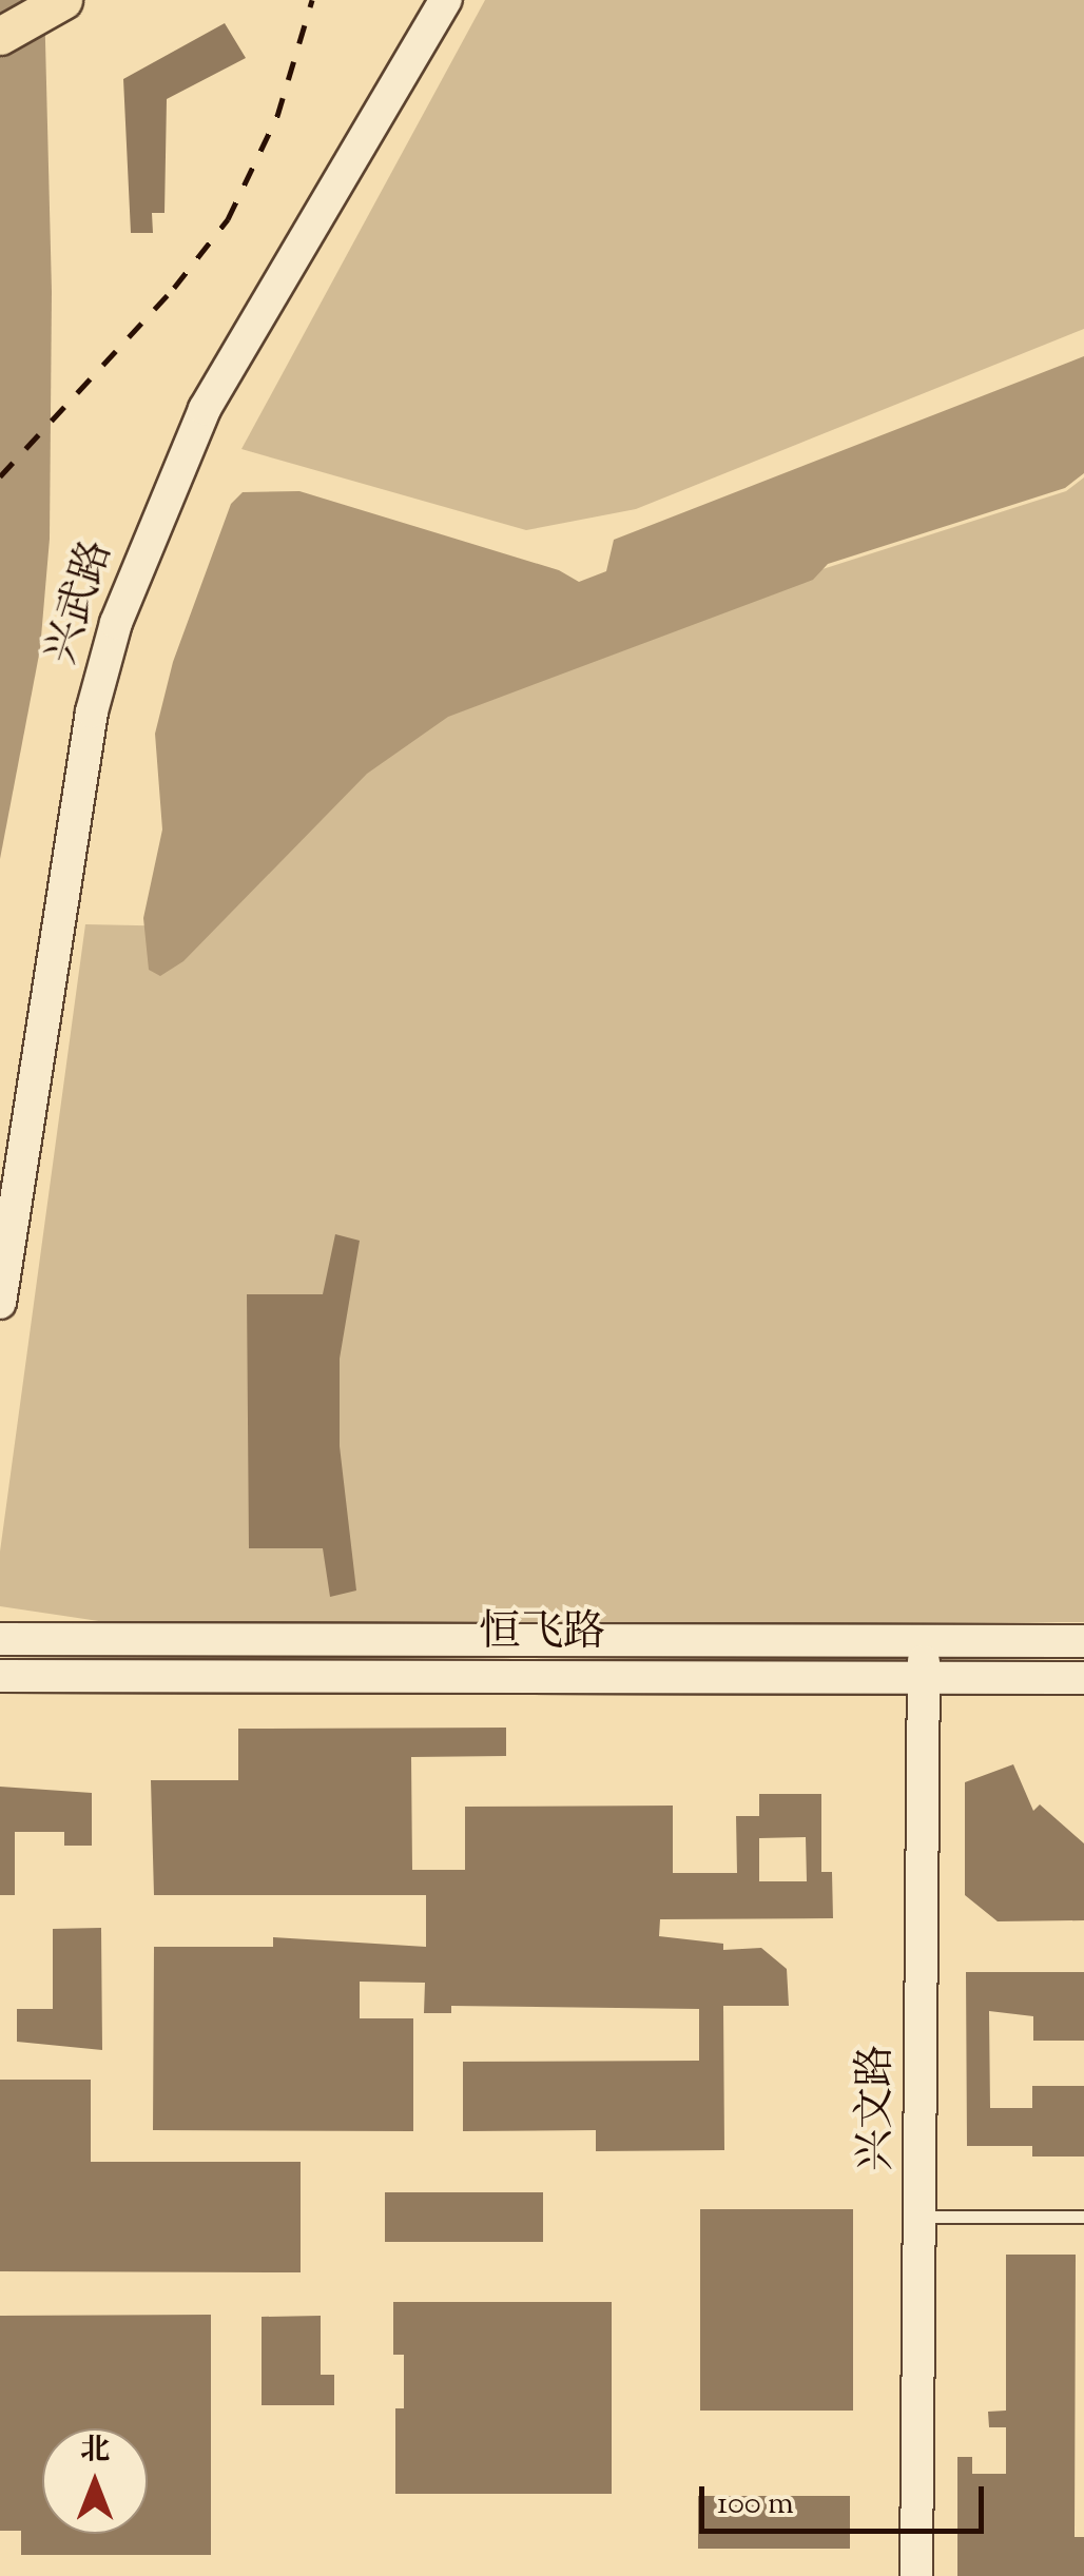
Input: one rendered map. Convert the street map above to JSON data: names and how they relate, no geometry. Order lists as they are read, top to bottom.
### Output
{
  "streets": {
    "street": ["兴武路", "恒飞路", "兴文路"]
  },
  "crossings": [
    ["恒飞路", "兴文路"]
  ],
  "scale_bar": "100 m",
  "north": "top"
}
